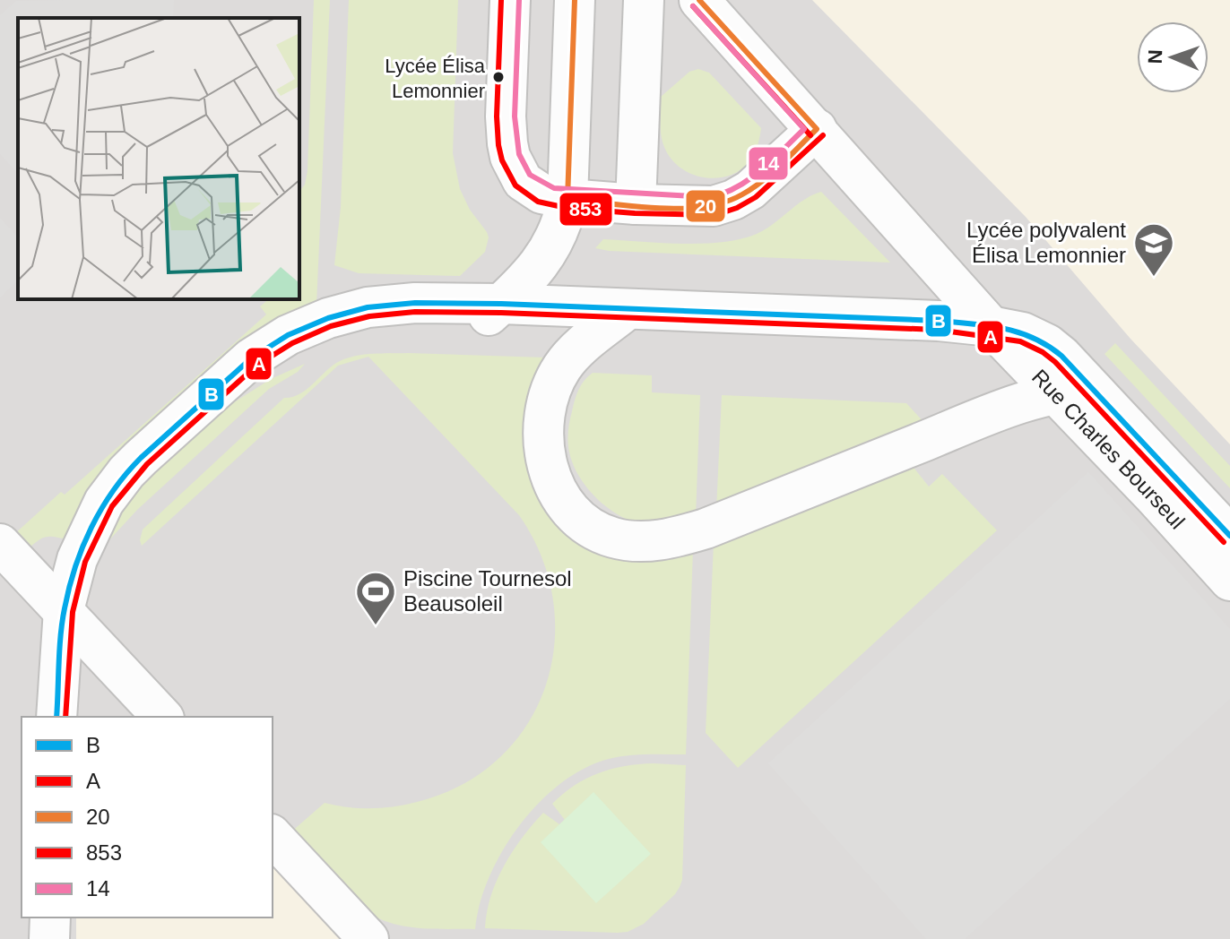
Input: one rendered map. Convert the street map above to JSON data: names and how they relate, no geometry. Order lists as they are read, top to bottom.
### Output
{
  "streets": {
    "street": ["Rue Charles Bourseul"]
  },
  "places": {
    "other": ["Lycée Élisa Lemonnier"],
    "school or university": ["Lycée polyvalent Élisa Lemonnier"],
    "sports": ["Piscine Tournesol Beausoleil"]
  },
  "lines": [
    "transit line 20",
    "transit line 853",
    "transit line 14",
    "transit line B",
    "transit line A"
  ],
  "legend": [
    "B",
    "A",
    "20",
    "853",
    "14"
  ],
  "north": "left"
}
